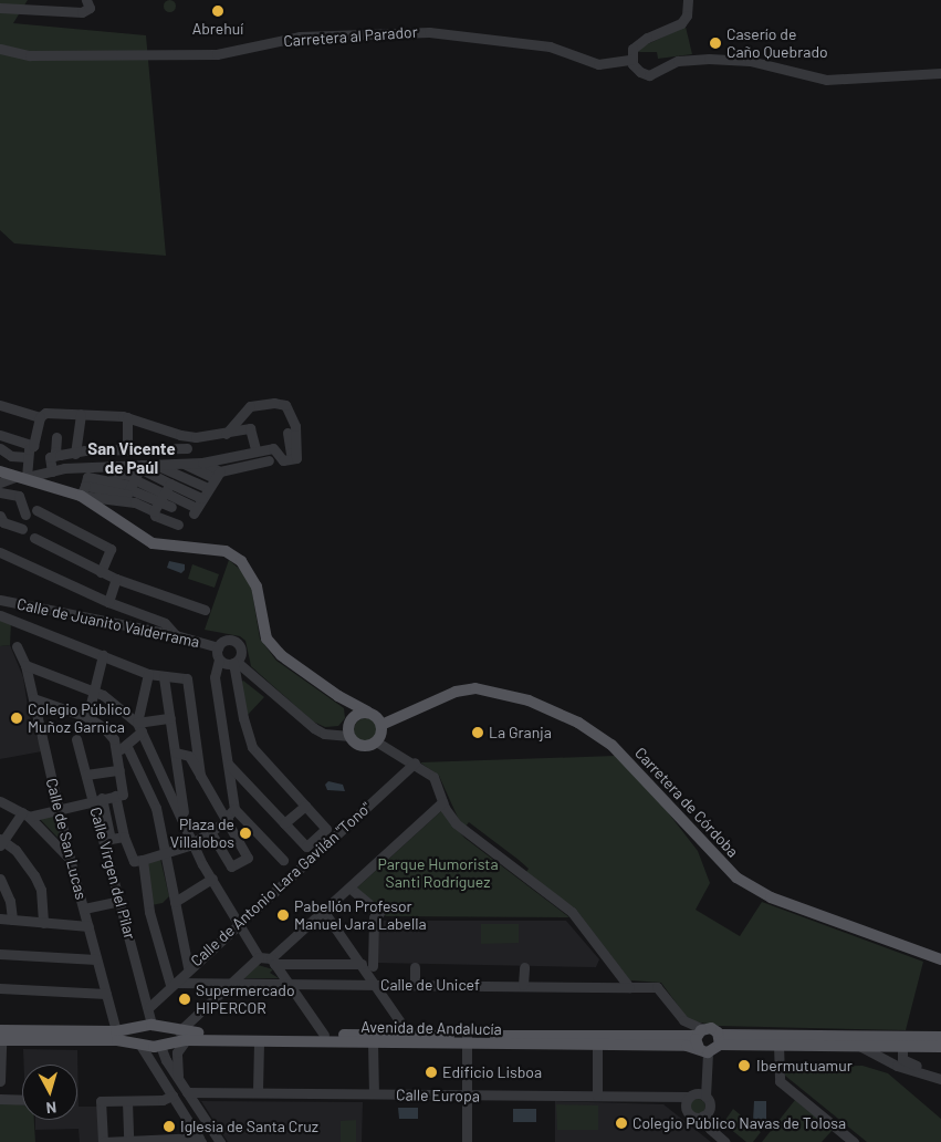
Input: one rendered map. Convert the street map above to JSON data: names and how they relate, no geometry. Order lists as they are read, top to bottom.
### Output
{
  "streets": {
    "main road": ["Carretera de Córdoba", "Avenida de Andalucía"],
    "street": [
      "Carretera al Parador",
      "Calle de Juanito Valderrama",
      "Calle de San Lucas",
      "Calle Virgen del Pilar",
      "Calle de Antonio Lara Gavilán \"Tono\"",
      "Calle de Unicef",
      "Calle Europa"
    ]
  },
  "crossings": [
    ["Calle Virgen del Pilar", "Calle de Antonio Lara Gavilán \"Tono\""],
    ["Calle Virgen del Pilar", "Avenida de Andalucía"],
    ["Calle de Antonio Lara Gavilán \"Tono\"", "Calle de Unicef"],
    ["Calle de Unicef", "Avenida de Andalucía"]
  ],
  "districts": ["San Vicente de Paúl"],
  "parks": ["Parque Humorista Santi Rodríguez"],
  "places": [
    "Abrehuí",
    "Caserío de Caño Quebrado",
    "Colegio Público Muñoz Garnica",
    "La Granja",
    "Plaza de Villalobos",
    "Pabellón Profesor Manuel Jara Labella",
    "Supermercado HIPERCOR",
    "Ibermutuamur",
    "Edificio Lisboa",
    "Colegio Público Navas de Tolosa",
    "Iglesia de Santa Cruz"
  ],
  "north": "bottom"
}
